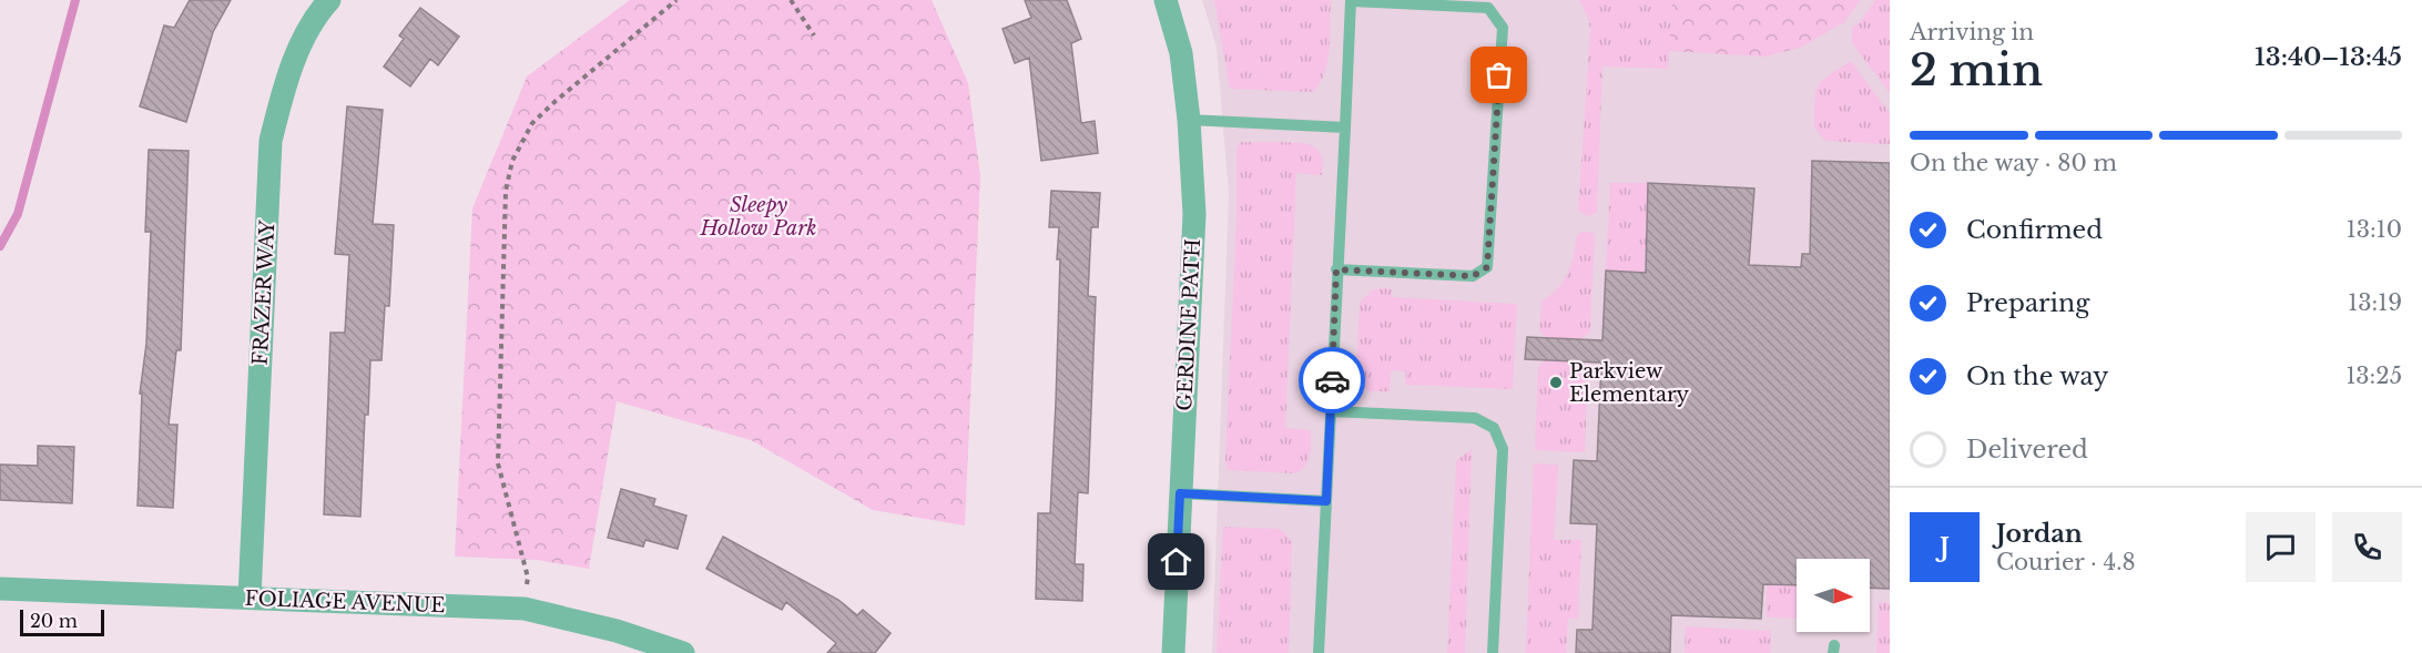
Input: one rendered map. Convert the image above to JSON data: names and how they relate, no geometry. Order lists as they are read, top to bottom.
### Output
{
  "streets": {
    "street": ["FRAZER WAY", "GERDINE PATH", "FOLIAGE AVENUE"]
  },
  "crossings": [
    ["FRAZER WAY", "FOLIAGE AVENUE"]
  ],
  "parks": ["Sleepy Hollow Park"],
  "places": ["Parkview Elementary"],
  "scale_bar": "20 m",
  "north": "right",
  "page": {
    "heading": ["2 min", "Arriving in", "13:40–13:45"],
    "panel": ["Jordan", "Courier · 4.8"],
    "bar": "On the way · 80 m",
    "list": [
      ["Confirmed", "13:10"],
      ["Preparing", "13:19"],
      ["On the way", "13:25"],
      "Delivered"
    ],
    "round": "J",
    "scale": "20 m"
  }
}
